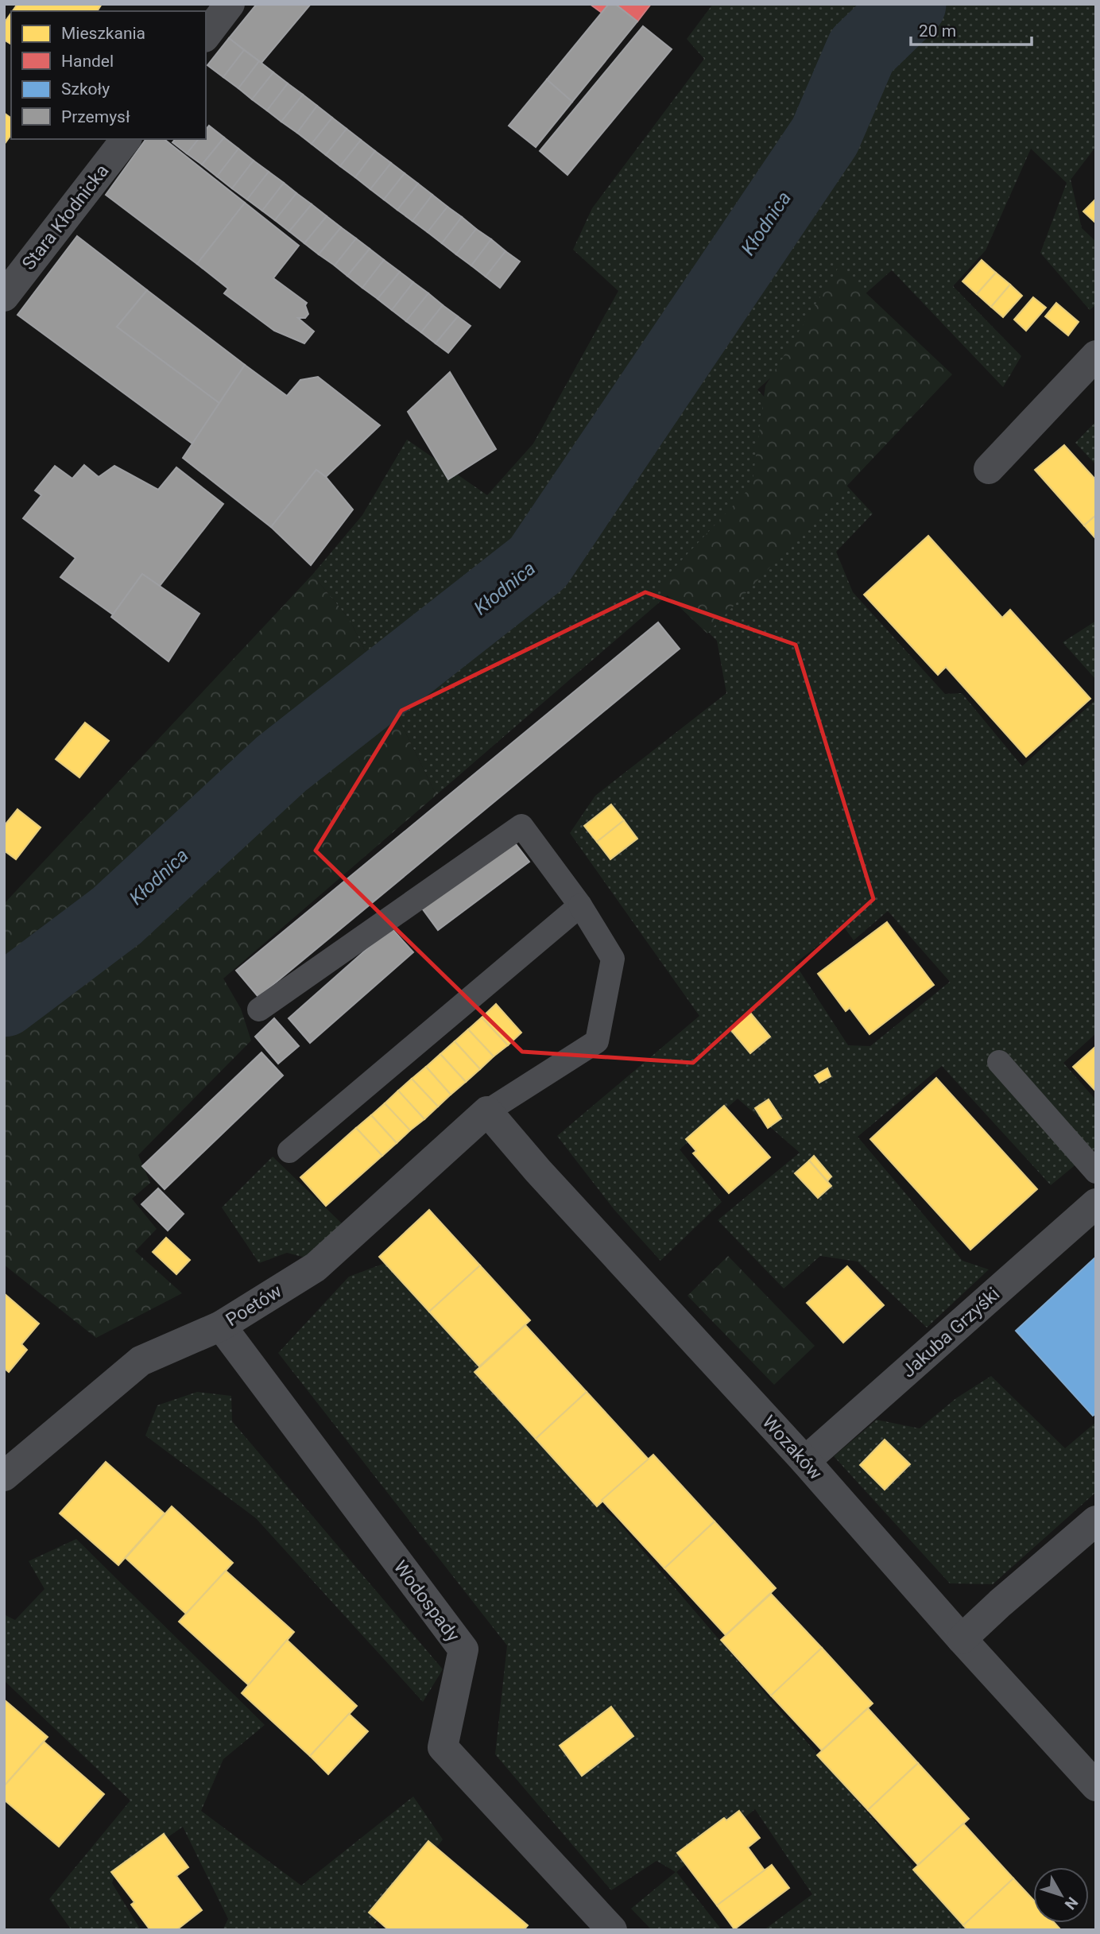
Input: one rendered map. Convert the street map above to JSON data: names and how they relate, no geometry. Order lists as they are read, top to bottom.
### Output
{
  "streets": {
    "street": [
      "Stara Kłodnicka",
      "Poetów",
      "Jakuba Grzyśki",
      "Wozaków",
      "Wodospady"
    ]
  },
  "crossings": [
    ["Poetów", "Wozaków"],
    ["Poetów", "Wodospady"],
    ["Jakuba Grzyśki", "Wozaków"]
  ],
  "water": ["Kłodnica"],
  "legend": [
    "Mieszkania",
    "Handel",
    "Szkoły",
    "Przemysł"
  ],
  "scale_bar": "20 m",
  "north": "bottom right"
}
